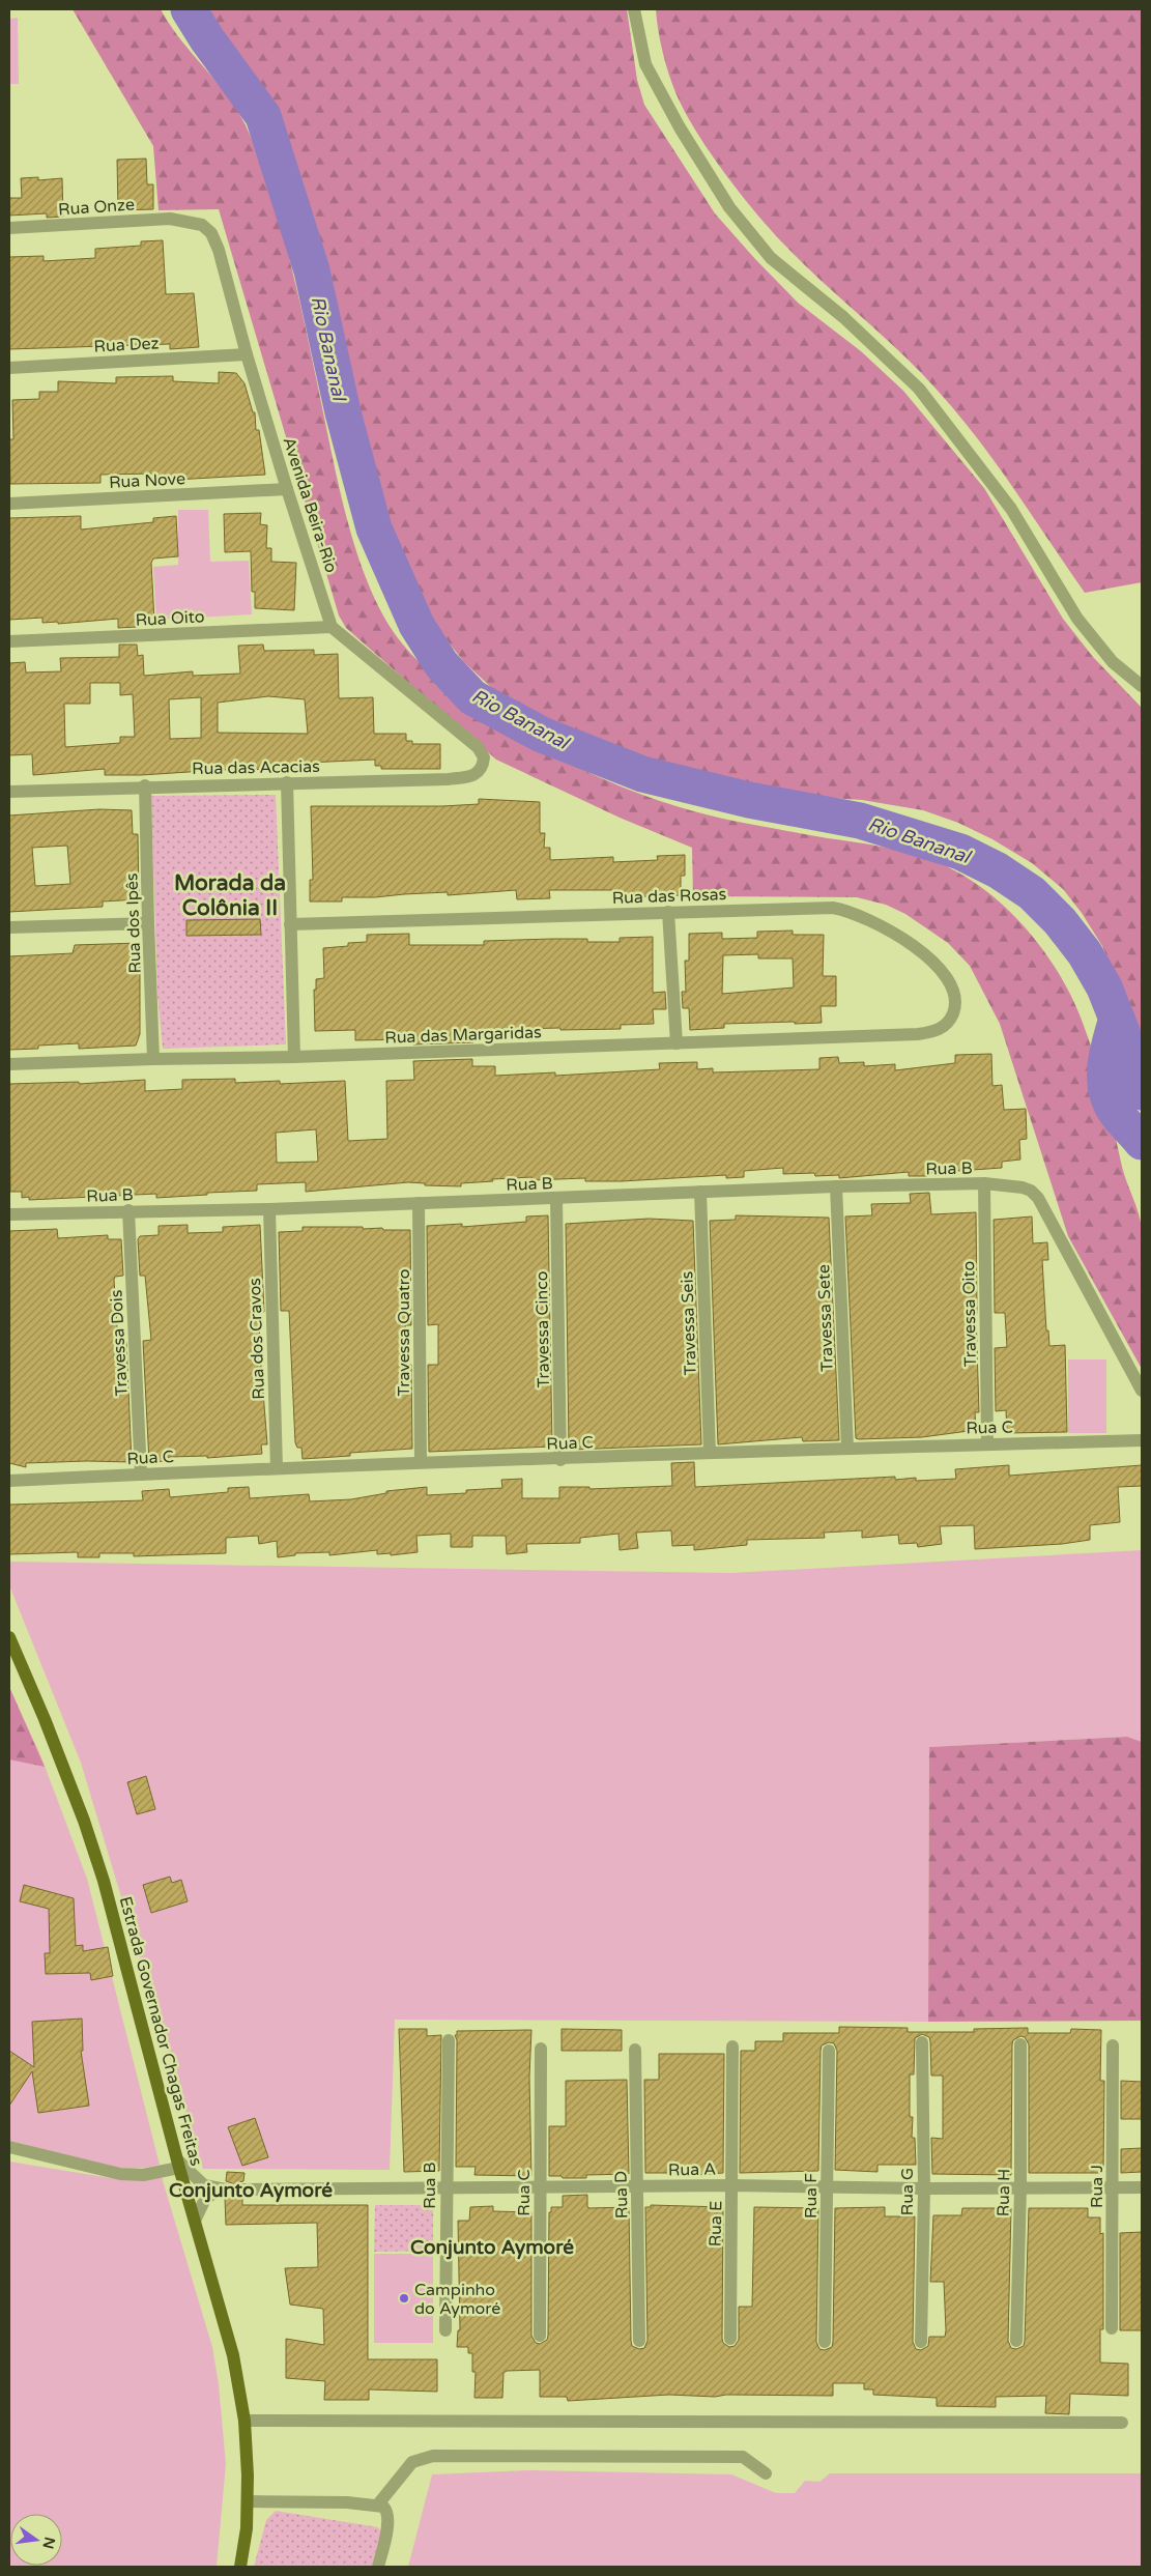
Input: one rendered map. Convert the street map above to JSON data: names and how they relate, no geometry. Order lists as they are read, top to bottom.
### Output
{
  "streets": {
    "main road": ["Estrada Governador Chagas Freitas"],
    "street": [
      "Rua Onze",
      "Rua Dez",
      "Rua Nove",
      "Avenida Beira-Rio",
      "Rua Oito",
      "Rua das Acacias",
      "Rua das Rosas",
      "Rua dos Ipês",
      "Rua das Margaridas",
      "Rua B",
      "Travessa Oito",
      "Travessa Sete",
      "Travessa Seis",
      "Travessa Cinco",
      "Travessa Quatro",
      "Rua dos Cravos",
      "Travessa Dois",
      "Rua C",
      "Rua A",
      "Rua J",
      "Rua G",
      "Rua H",
      "Rua D",
      "Rua F",
      "Rua E"
    ]
  },
  "crossings": [
    ["Rua Onze", "Avenida Beira-Rio"],
    ["Rua Dez", "Avenida Beira-Rio"],
    ["Rua Nove", "Avenida Beira-Rio"],
    ["Avenida Beira-Rio", "Rua Oito"],
    ["Avenida Beira-Rio", "Rua das Acacias"],
    ["Rua Oito", "Rua das Acacias"],
    ["Rua das Acacias", "Rua dos Ipês"],
    ["Rua das Rosas", "Rua das Margaridas"],
    ["Rua dos Ipês", "Rua das Margaridas"],
    ["Rua B", "Travessa Oito"],
    ["Rua B", "Travessa Sete"],
    ["Rua B", "Travessa Seis"],
    ["Rua B", "Travessa Cinco"],
    ["Rua B", "Travessa Quatro"],
    ["Rua B", "Rua dos Cravos"],
    ["Rua B", "Travessa Dois"],
    ["Rua B", "Rua A"],
    ["Travessa Oito", "Rua C"],
    ["Travessa Sete", "Rua C"],
    ["Travessa Seis", "Rua C"],
    ["Travessa Cinco", "Rua C"],
    ["Travessa Quatro", "Rua C"],
    ["Rua dos Cravos", "Rua C"],
    ["Travessa Dois", "Rua C"],
    ["Rua C", "Rua A"],
    ["Rua A", "Rua J"],
    ["Rua A", "Rua G"],
    ["Rua A", "Rua H"],
    ["Rua A", "Rua D"],
    ["Rua A", "Rua F"],
    ["Rua A", "Rua E"]
  ],
  "districts": ["Morada da Colônia II", "Conjunto Aymoré", "Conjunto Aymoré"],
  "water": ["Rio Bananal"],
  "places": ["Campinho do Aymoré"],
  "north": "right"
}
